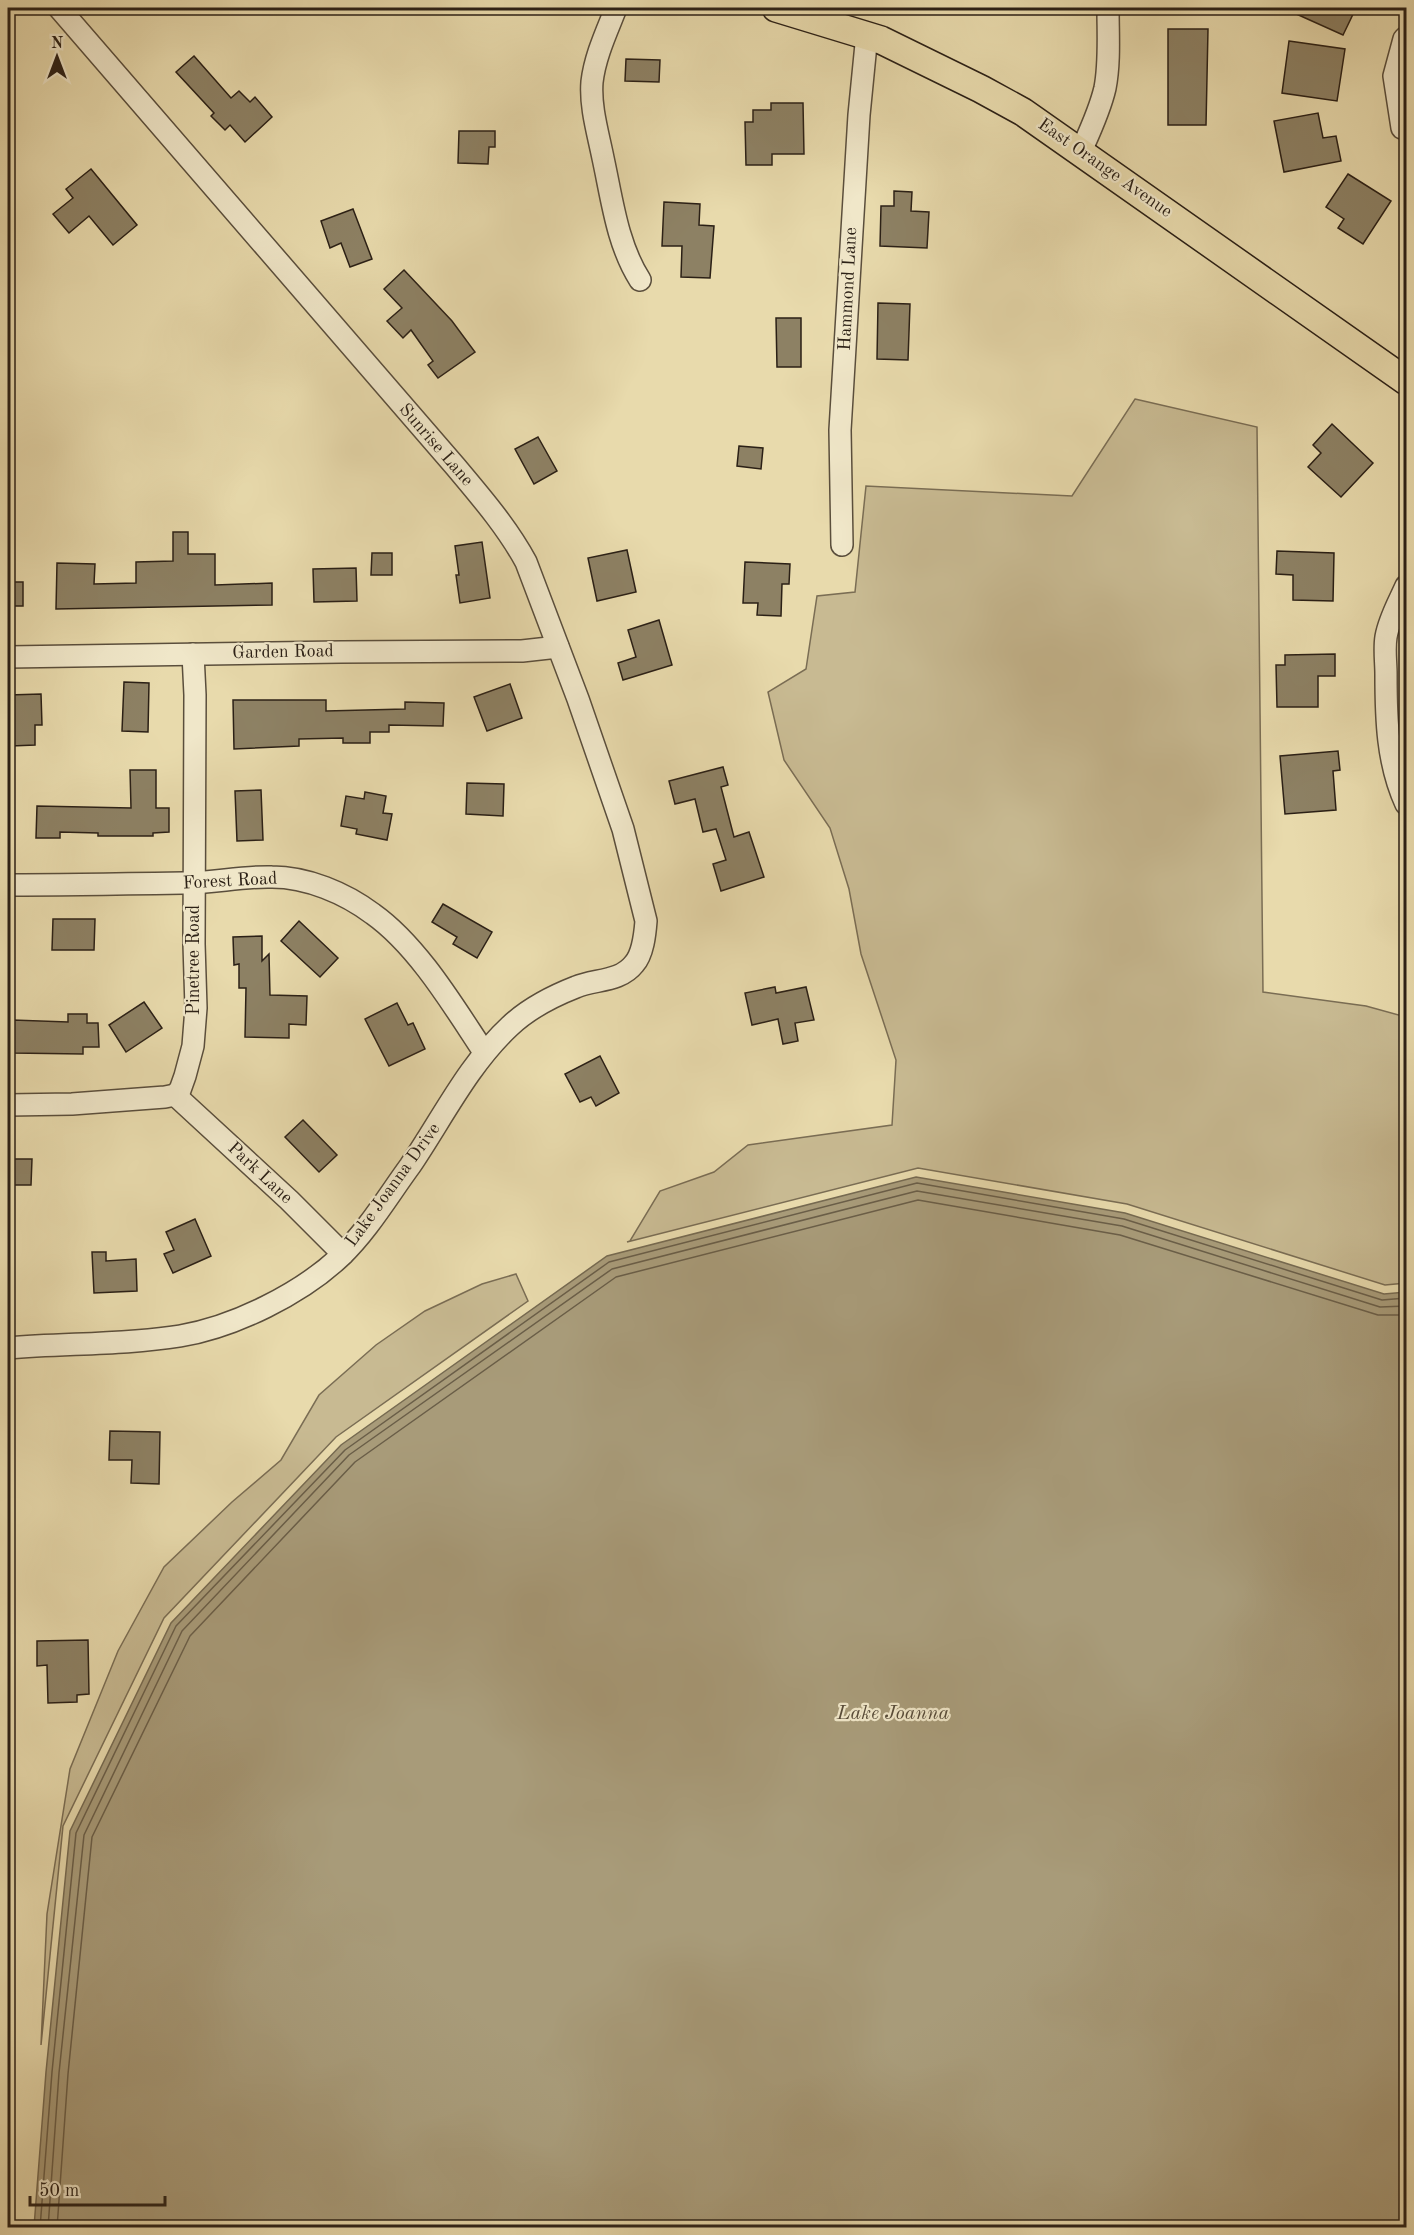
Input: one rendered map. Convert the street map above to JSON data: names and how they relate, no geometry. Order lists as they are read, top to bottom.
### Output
{
  "streets": {
    "main road": ["East Orange Avenue"],
    "street": [
      "Hammond Lane",
      "Sunrise Lane",
      "Garden Road",
      "Forest Road",
      "Pinetree Road",
      "Park Lane",
      "Lake Joanna Drive"
    ]
  },
  "crossings": [
    ["East Orange Avenue", "Hammond Lane"],
    ["Sunrise Lane", "Garden Road"],
    ["Sunrise Lane", "Lake Joanna Drive"],
    ["Garden Road", "Pinetree Road"],
    ["Forest Road", "Pinetree Road"],
    ["Forest Road", "Lake Joanna Drive"],
    ["Pinetree Road", "Park Lane"],
    ["Park Lane", "Lake Joanna Drive"]
  ],
  "water": ["Lake Joanna"],
  "scale_bar": "50 m",
  "north": "top"
}
